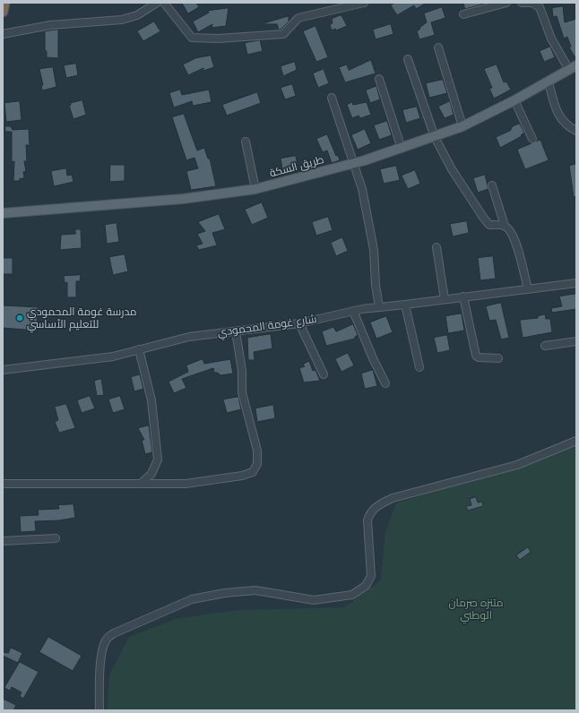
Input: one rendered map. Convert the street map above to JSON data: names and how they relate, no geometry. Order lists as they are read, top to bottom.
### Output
{
  "streets": {
    "main road": ["طريق السكة"],
    "street": ["شارع غومة المحمودي"]
  },
  "parks": ["متنزه صرمان الوطني"],
  "places": ["مدرسة غومة المحمودي للتعليم الأساسي"]
}
